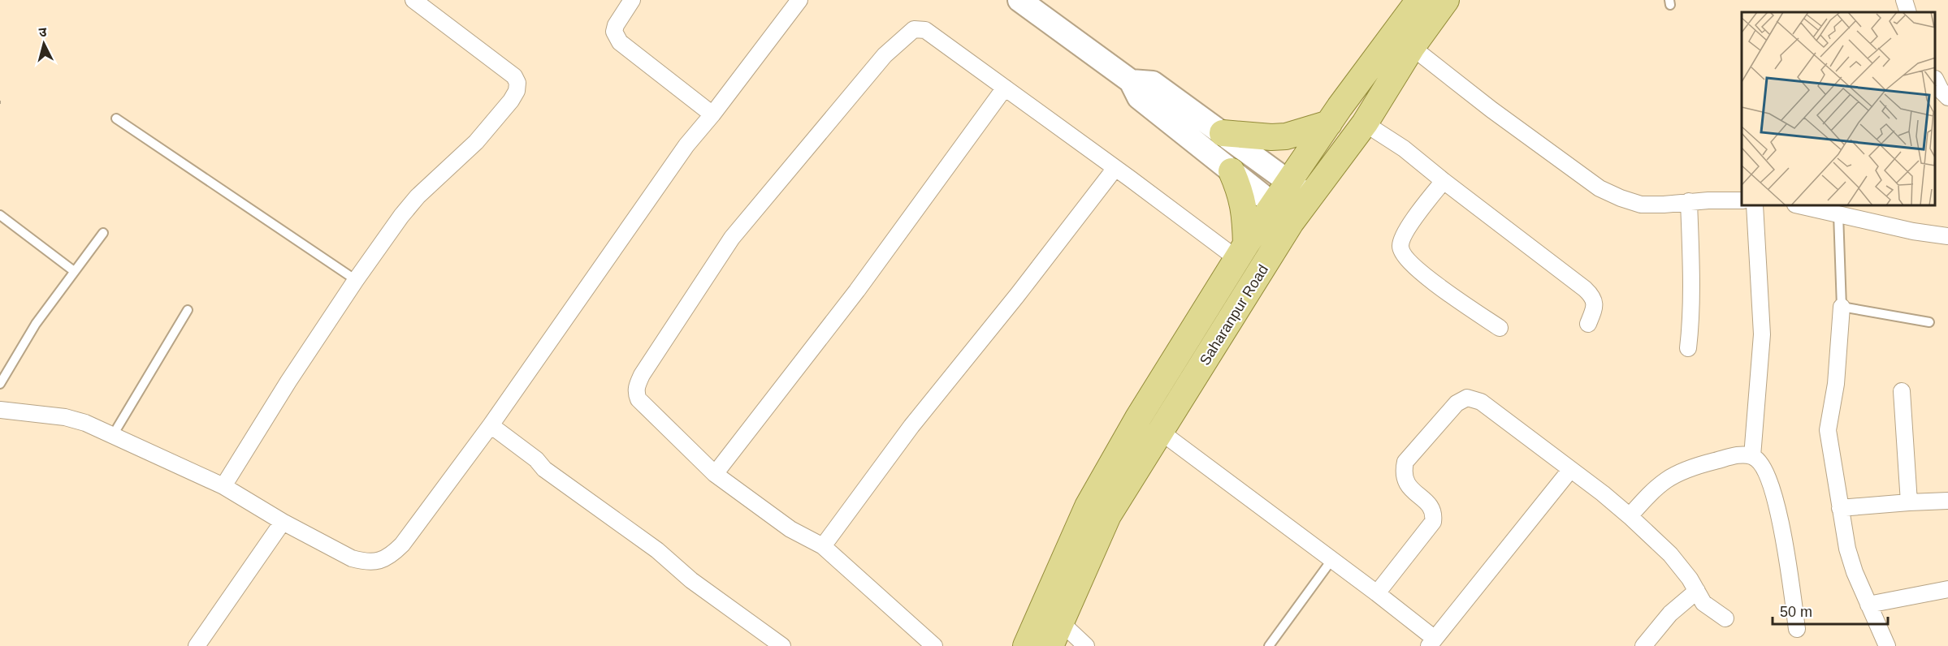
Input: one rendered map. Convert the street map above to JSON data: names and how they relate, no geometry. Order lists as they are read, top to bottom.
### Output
{
  "streets": {
    "main road": ["Saharanpur Road"]
  },
  "scale_bar": "50 m",
  "north": "top"
}
